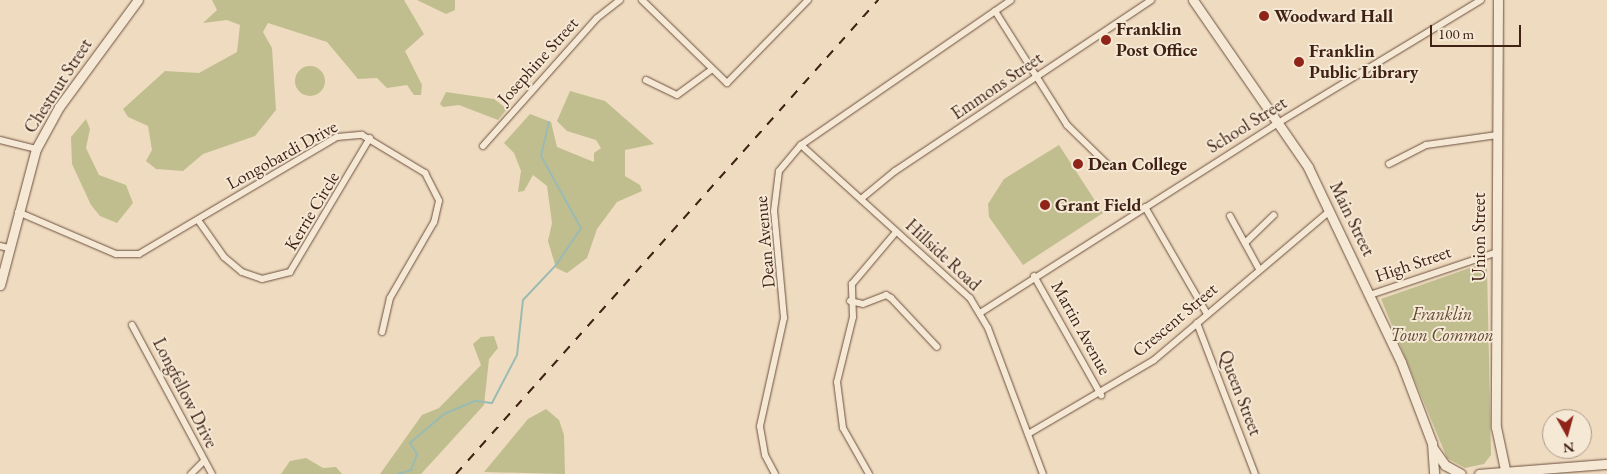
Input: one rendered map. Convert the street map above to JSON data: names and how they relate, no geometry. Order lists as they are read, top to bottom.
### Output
{
  "streets": {
    "main road": ["Chestnut Street", "Main Street", "Union Street"],
    "street": [
      "Josephine Street",
      "Emmons Street",
      "School Street",
      "Longobardi Drive",
      "Kerrie Circle",
      "Dean Avenue",
      "Hillside Road",
      "High Street",
      "Crescent Street",
      "Martin Avenue",
      "Longfellow Drive",
      "Queen Street"
    ]
  },
  "crossings": [
    ["Chestnut Street", "Longobardi Drive"],
    ["Emmons Street", "Hillside Road"],
    ["School Street", "Main Street"],
    ["School Street", "Hillside Road"],
    ["School Street", "Martin Avenue"],
    ["Longobardi Drive", "Kerrie Circle"],
    ["Main Street", "High Street"],
    ["Main Street", "Crescent Street"],
    ["Union Street", "High Street"],
    ["Dean Avenue", "Hillside Road"],
    ["Hillside Road", "Crescent Street"],
    ["Crescent Street", "Martin Avenue"],
    ["Crescent Street", "Queen Street"]
  ],
  "parks": ["Franklin Town Common"],
  "places": [
    "Woodward Hall",
    "Franklin Post Office",
    "Franklin Public Library",
    "Dean College",
    "Grant Field"
  ],
  "scale_bar": "100 m",
  "north": "bottom"
}
